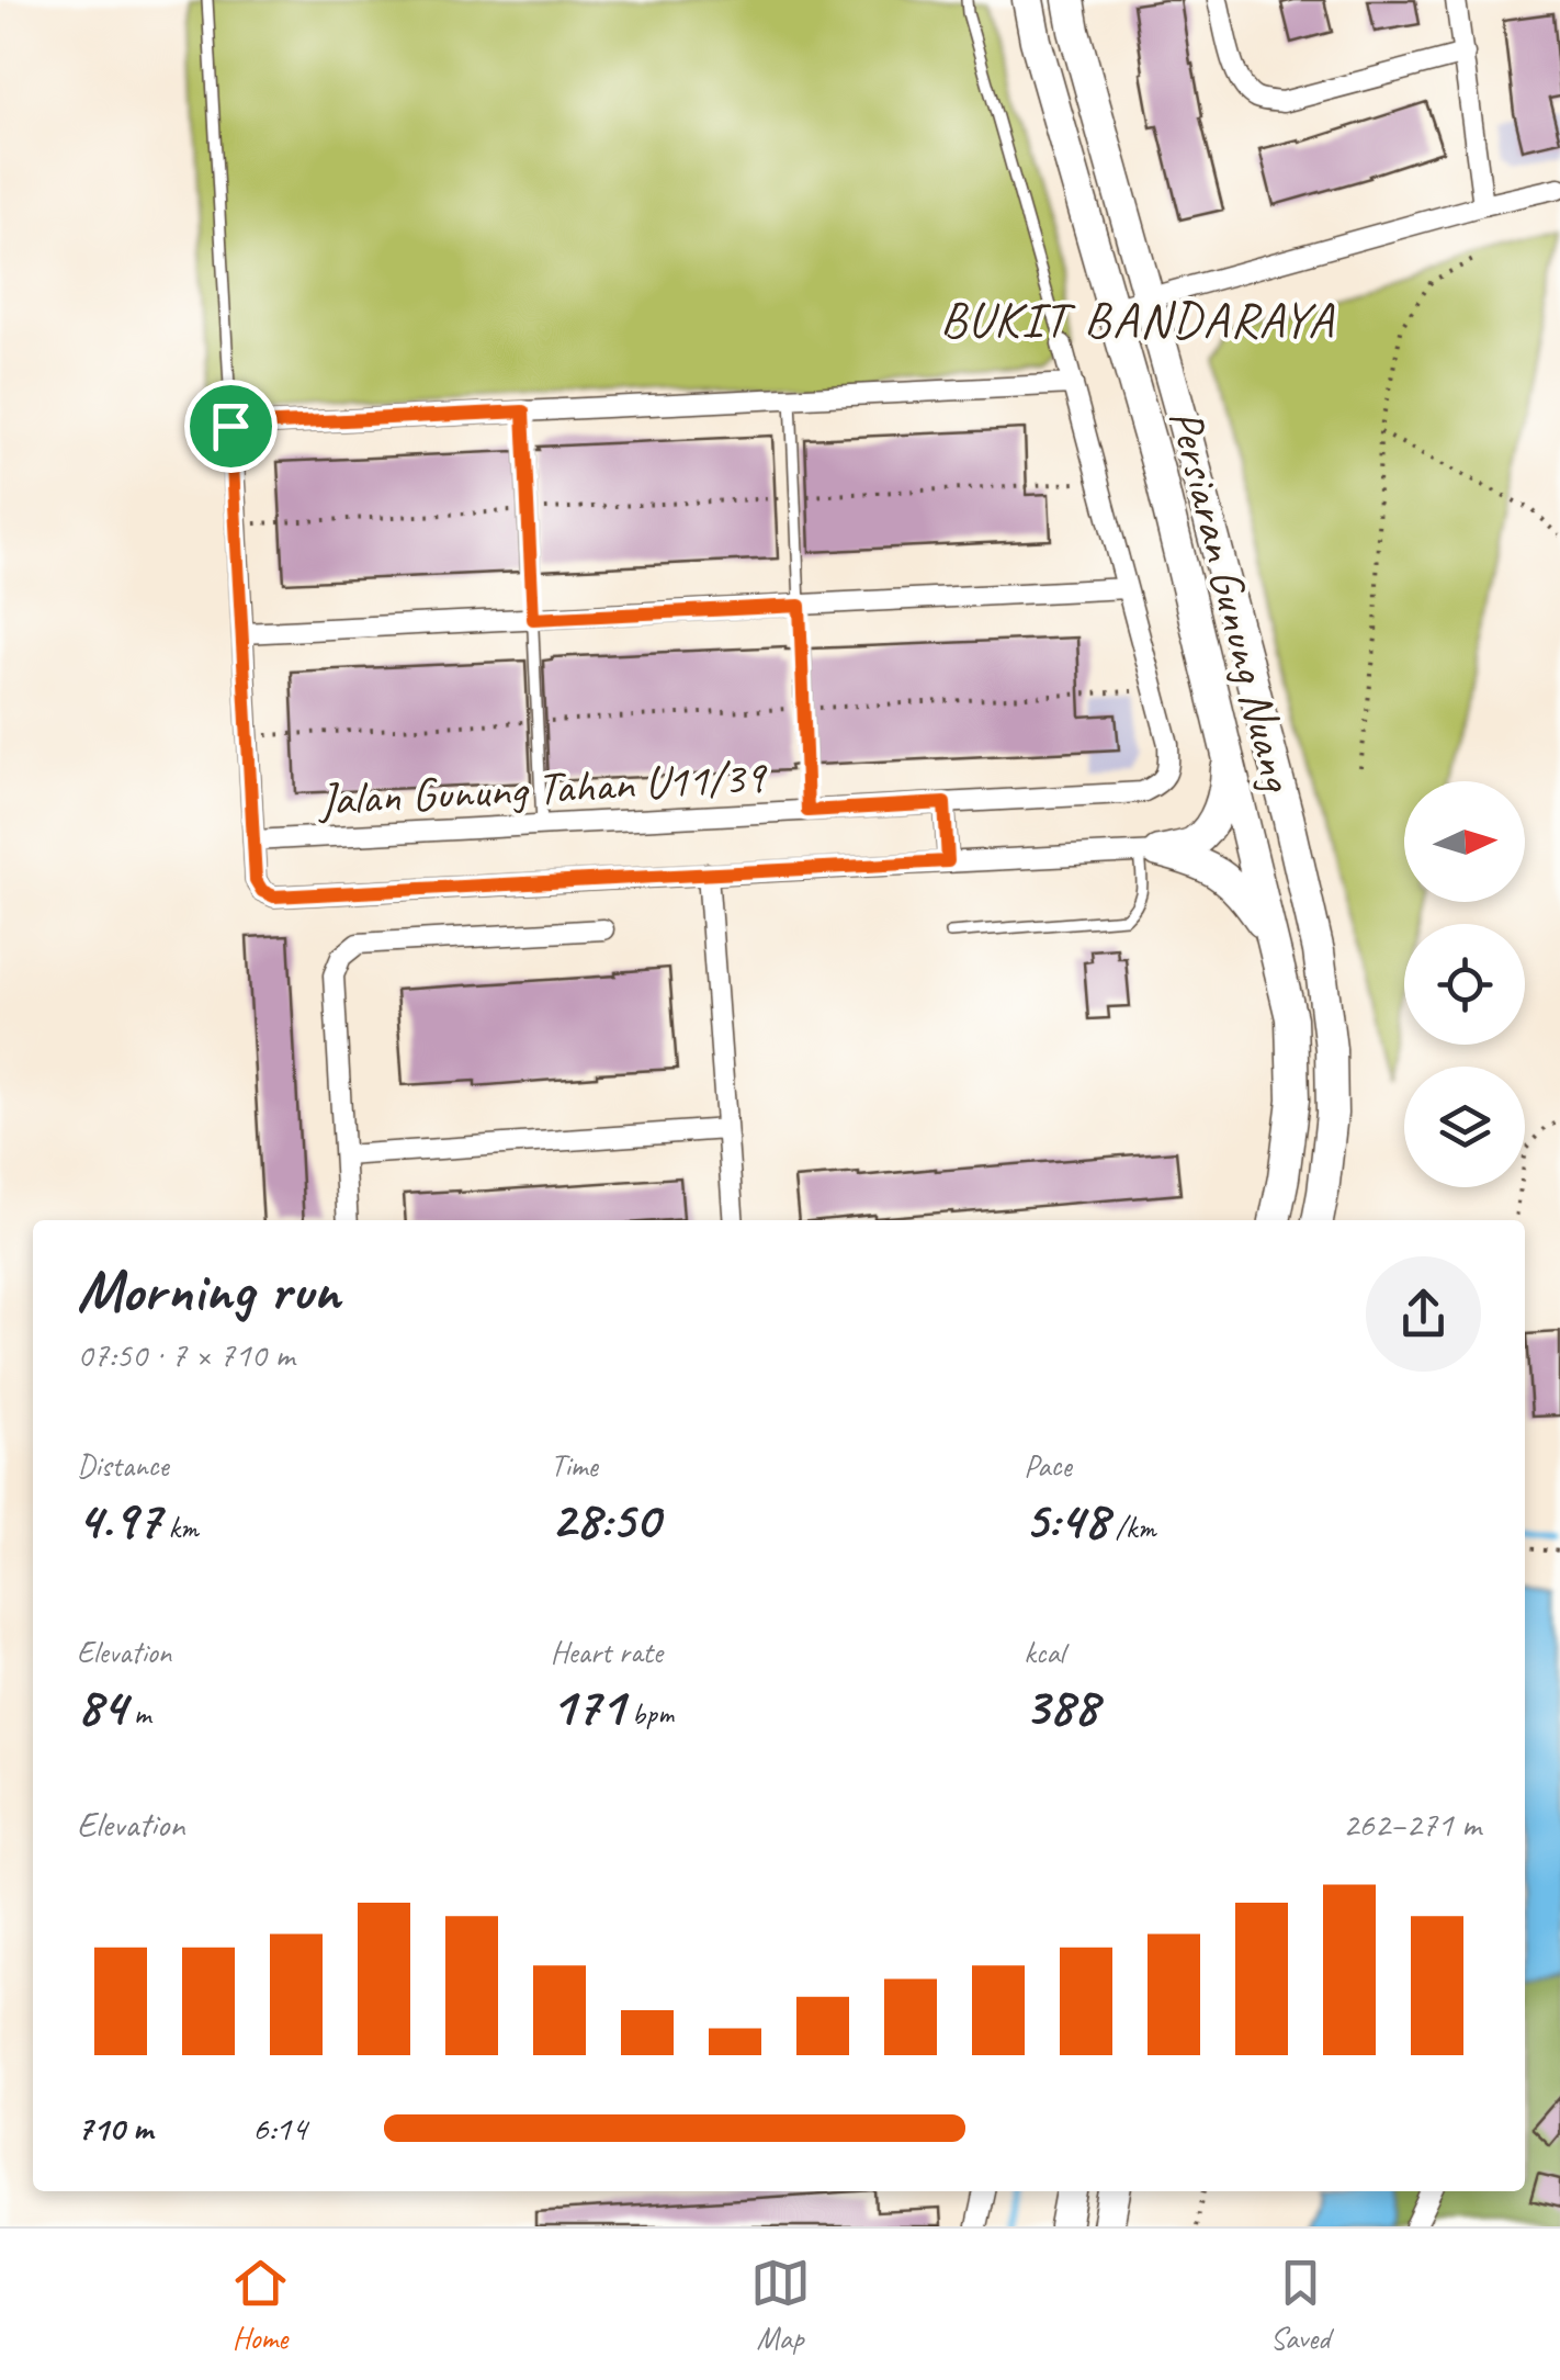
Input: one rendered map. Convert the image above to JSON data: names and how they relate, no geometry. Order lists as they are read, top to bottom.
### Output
{
  "streets": {
    "street": ["Persiaran Gunung Nuang", "Jalan Gunung Tahan U11/39"]
  },
  "districts": ["BUKIT BANDARAYA"],
  "north": "right",
  "page": {
    "heading": ["Morning run", "07:50 · 7 × 710 m"],
    "stats": [
      ["Distance", "4.97 km"],
      ["Time", "28:50"],
      ["Pace", "5:48 /km"],
      ["Elevation", "84 m"],
      ["Heart rate", "171 bpm"],
      ["kcal", "388"]
    ],
    "chart": ["Elevation", "262–271 m"],
    "list": [
      {
        "name": "710 m",
        "note": "6:14"
      }
    ],
    "tabs": ["Home", "Map", "Saved"]
  }
}
